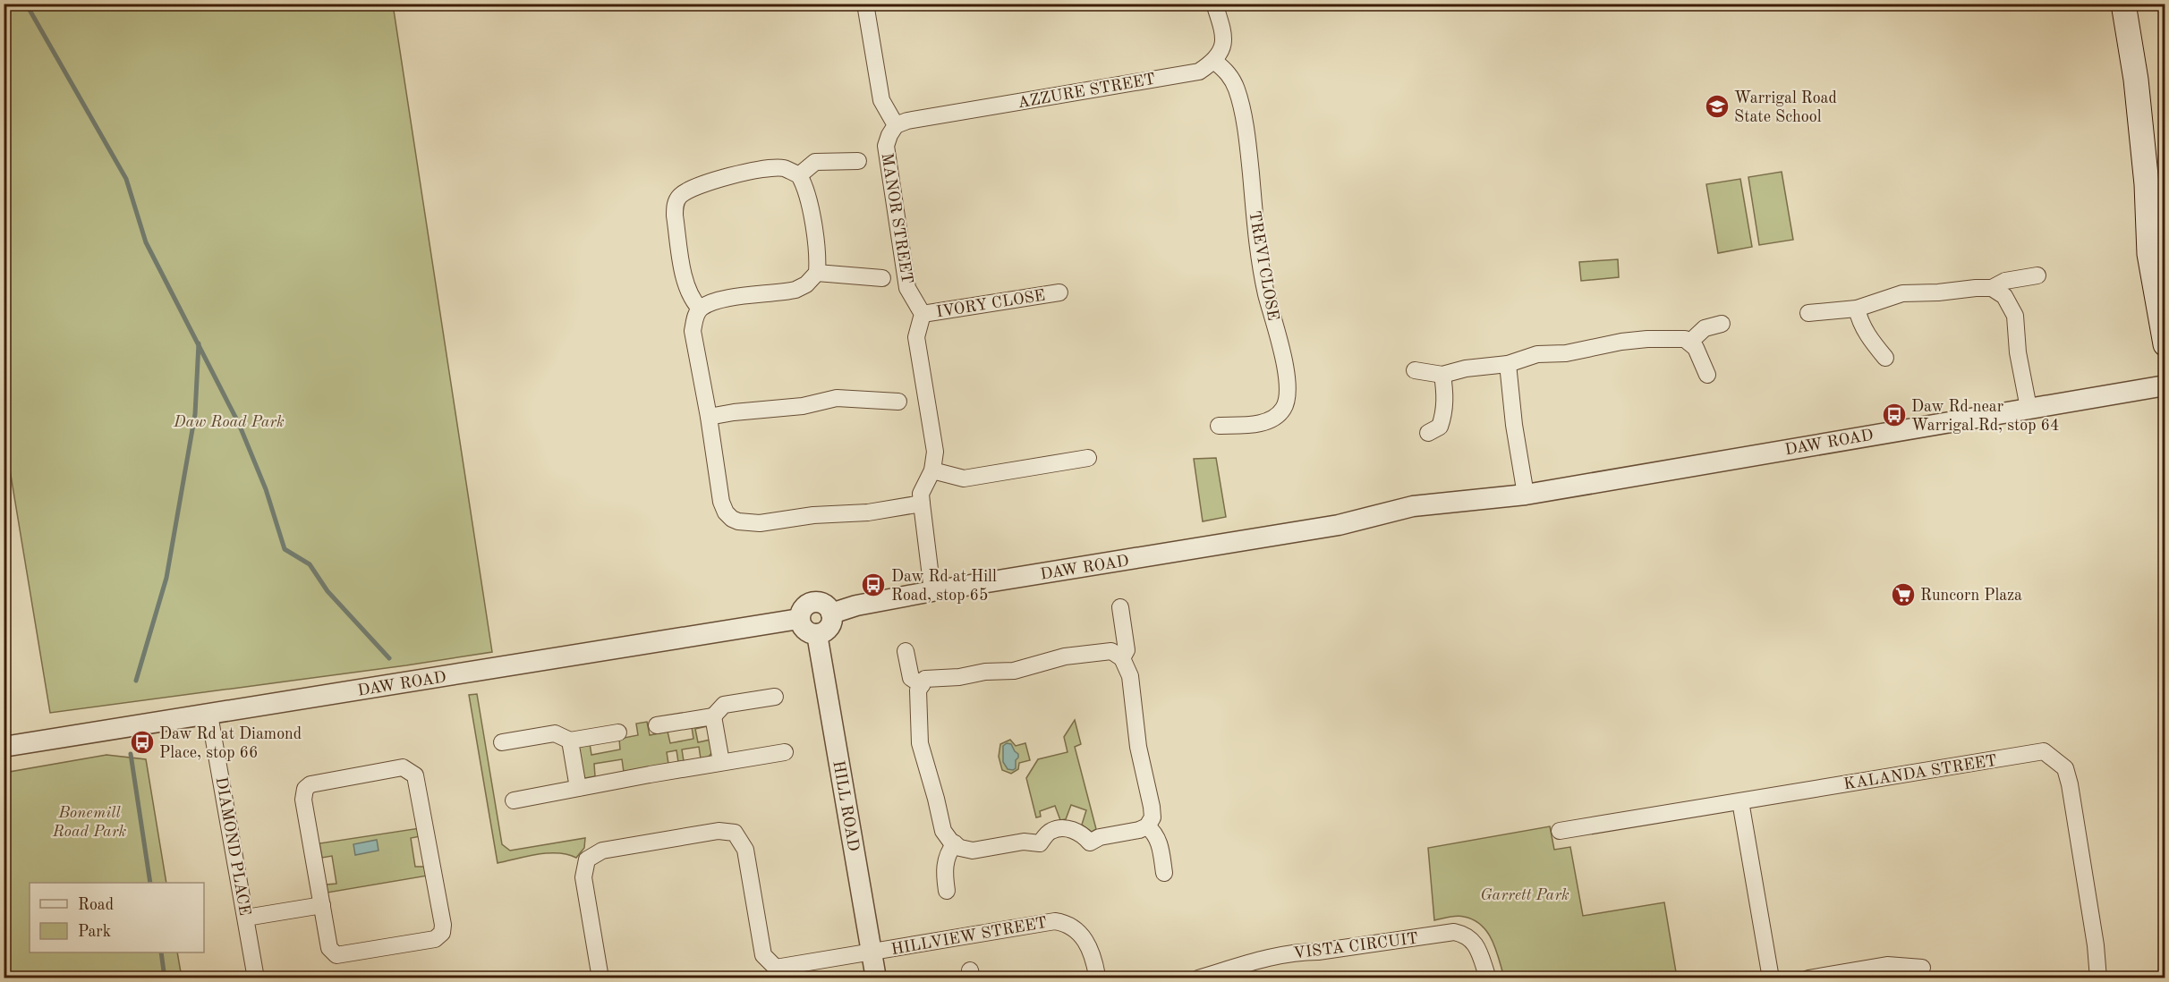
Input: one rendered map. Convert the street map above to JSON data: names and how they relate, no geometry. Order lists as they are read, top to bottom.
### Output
{
  "streets": {
    "street": [
      "AZZURE STREET",
      "MANOR STREET",
      "TREVI CLOSE",
      "IVORY CLOSE",
      "DAW ROAD",
      "KALANDA STREET",
      "HILL ROAD",
      "DIAMOND PLACE",
      "HILLVIEW STREET",
      "VISTA CIRCUIT"
    ]
  },
  "crossings": [
    ["AZZURE STREET", "MANOR STREET"],
    ["AZZURE STREET", "TREVI CLOSE"],
    ["MANOR STREET", "IVORY CLOSE"],
    ["DAW ROAD", "HILL ROAD"],
    ["DAW ROAD", "DIAMOND PLACE"],
    ["HILL ROAD", "HILLVIEW STREET"]
  ],
  "parks": ["Daw Road Park", "Bonemill Road Park", "Garrett Park"],
  "places": {
    "school or university": ["Warrigal Road State School"],
    "bus stop": ["Daw Rd near Warrigal Rd, stop 64", "Daw Rd at Hill Road, stop 65", "Daw Rd at Diamond Place, stop 66"],
    "supermarket": ["Runcorn Plaza"]
  },
  "legend": ["Road", "Park"]
}
